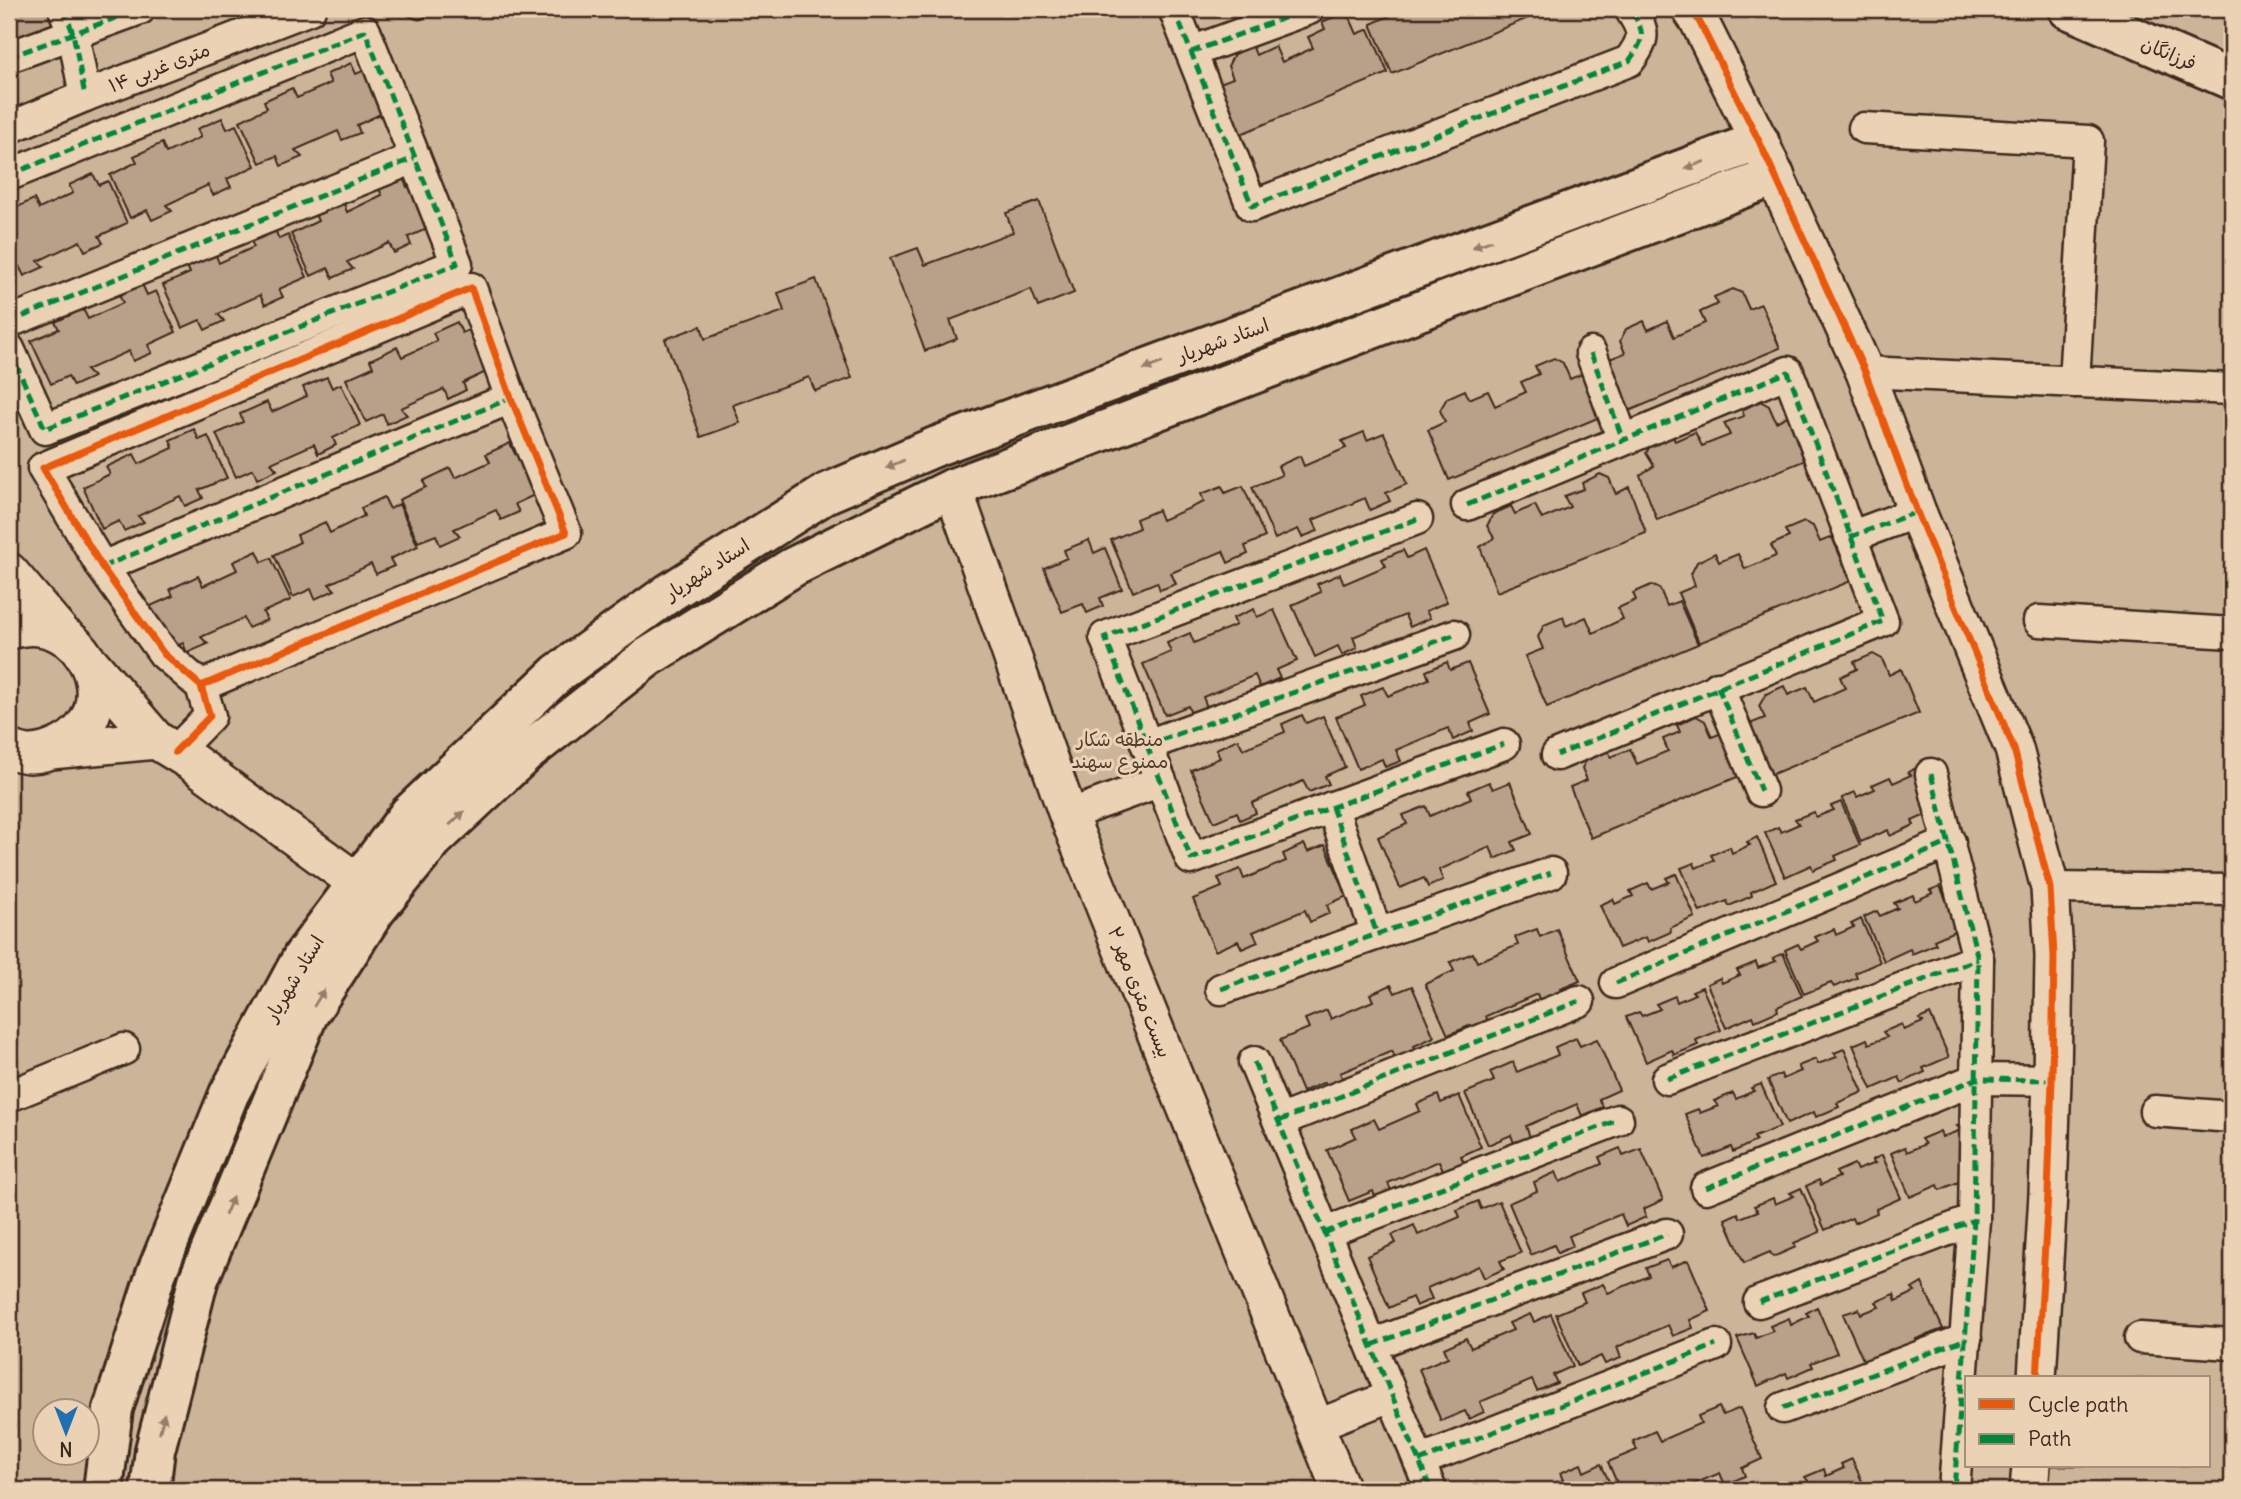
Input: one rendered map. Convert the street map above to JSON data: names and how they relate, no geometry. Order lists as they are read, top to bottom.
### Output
{
  "streets": {
    "main road": ["فرزانگان", "استاد شهریار"],
    "street": ["۱۴ متری غربی", "بیست متری مهر ۲"]
  },
  "crossings": [
    ["استاد شهریار", "بیست متری مهر ۲"]
  ],
  "parks": ["منطقه شکار ممنوع سهند"],
  "legend": ["Cycle path", "Path"],
  "north": "bottom"
}
